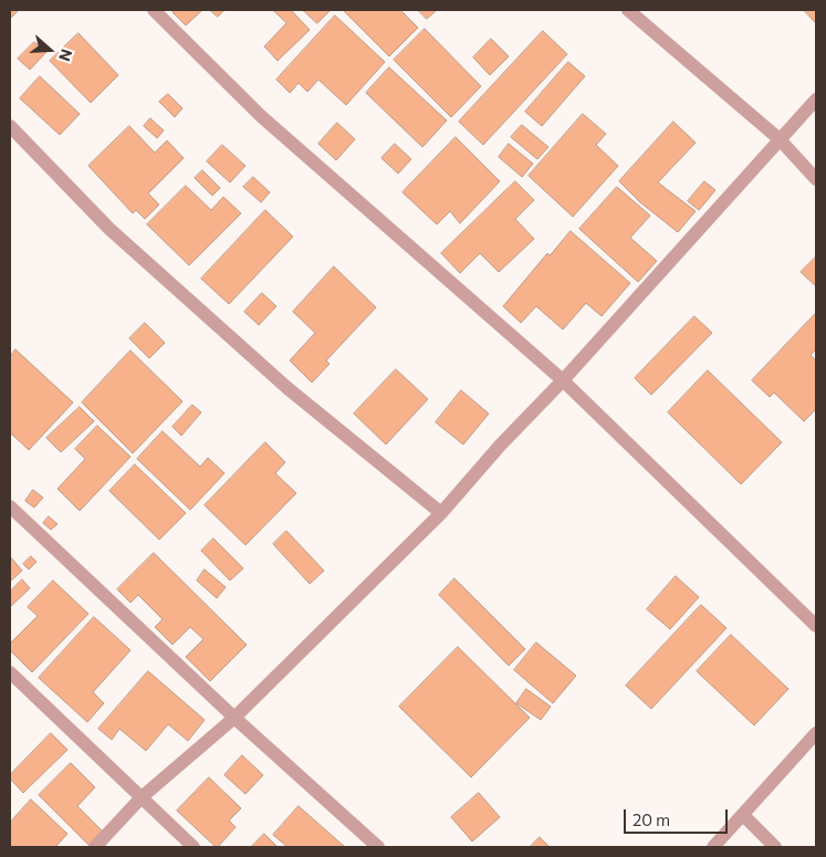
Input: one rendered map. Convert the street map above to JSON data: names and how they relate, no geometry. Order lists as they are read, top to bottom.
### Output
{
  "scale_bar": "20 m",
  "north": "right"
}
